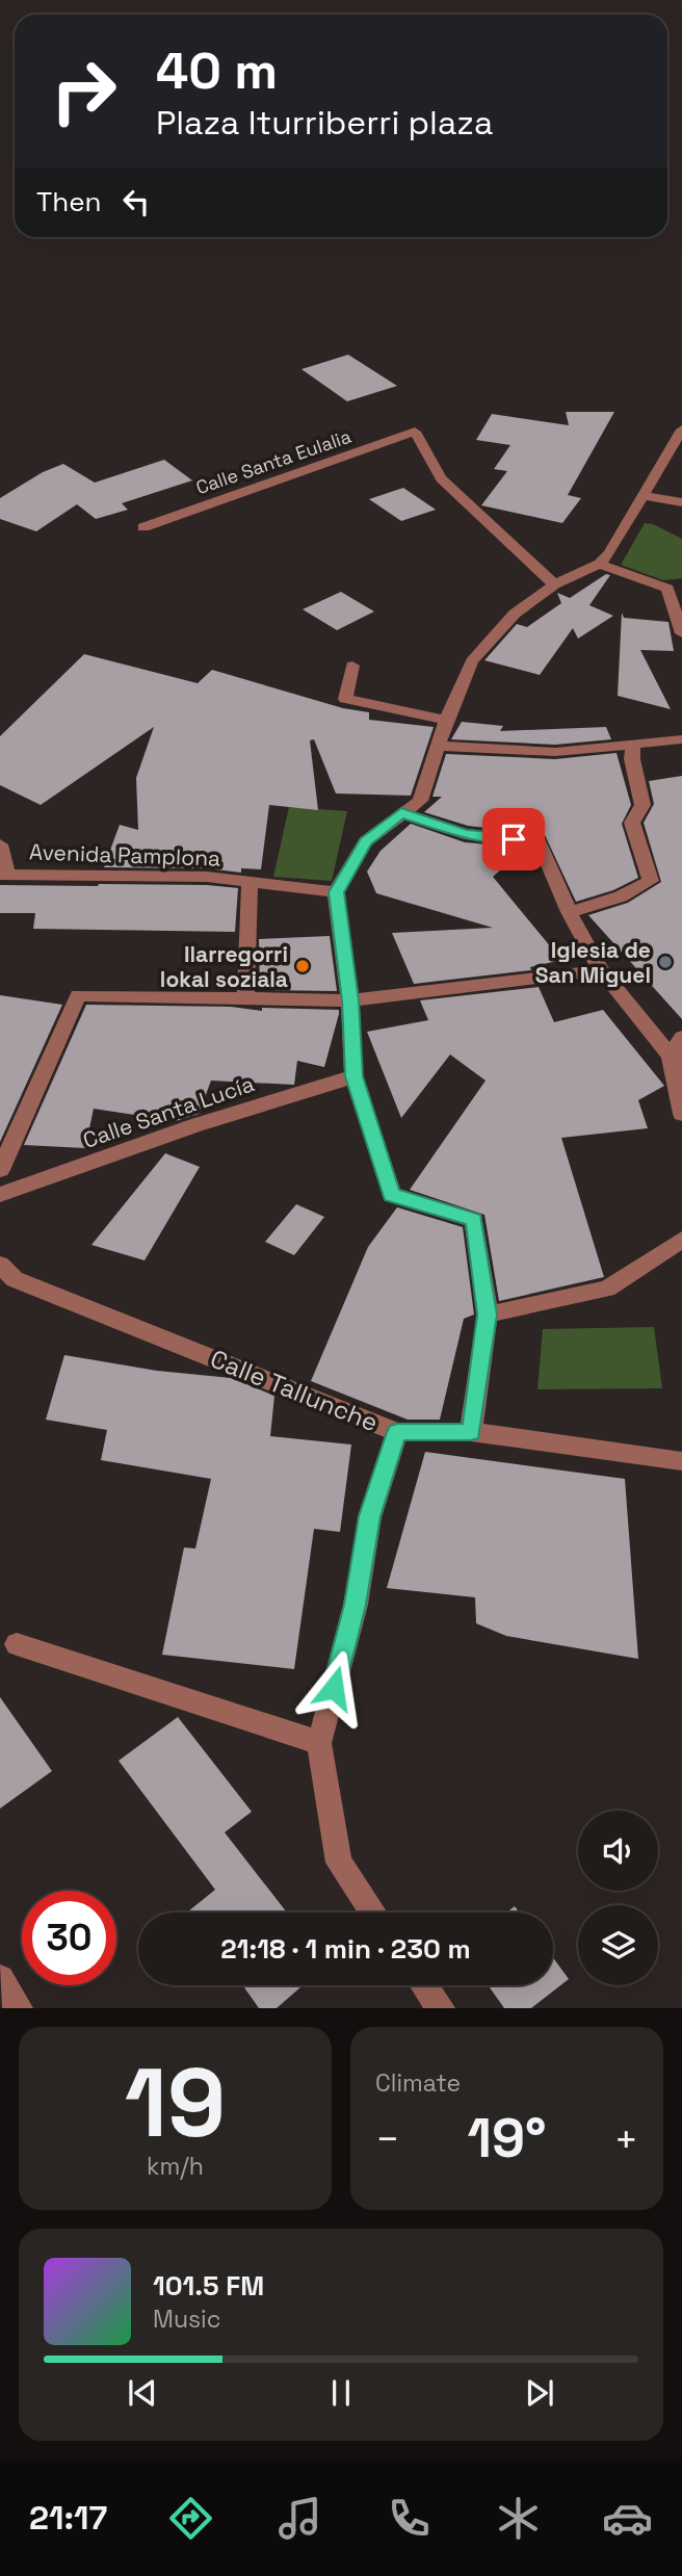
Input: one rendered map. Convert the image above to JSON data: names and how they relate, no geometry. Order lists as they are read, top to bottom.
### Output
{
  "streets": {
    "street": [
      "Calle Santa Eulalia",
      "Avenida Pamplona",
      "Calle Santa Lucía",
      "Calle Tallunche"
    ]
  },
  "places": ["Iglesia de San Miguel", "Ilarregorri lokal soziala"],
  "page": {
    "turn": ["40 m", "Plaza Iturriberri plaza"],
    "then": "Then",
    "limit": "30",
    "trip": "21:18 · 1 min · 230 m",
    "tile": [
      ["19", "km/h"],
      "Climate"
    ],
    "heat": ["−", "19°", "+"],
    "song": ["101.5 FM", "Music"],
    "tabs": "21:17"
  }
}
